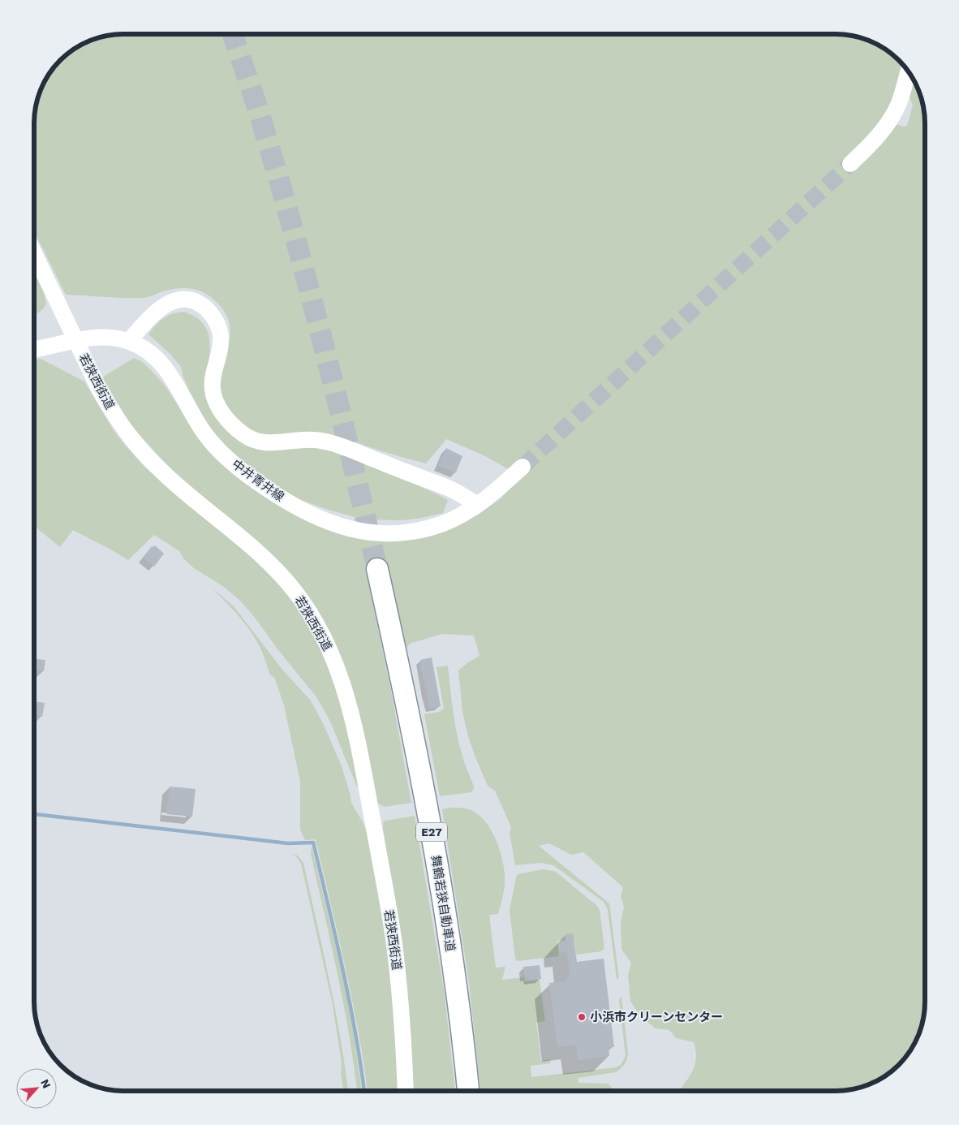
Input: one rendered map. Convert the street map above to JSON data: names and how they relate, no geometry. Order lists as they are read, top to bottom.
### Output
{
  "streets": {
    "highway": ["E27", "舞鶴若狭自動車道"],
    "street": ["若狭西街道", "中井青井線"]
  },
  "crossings": [
    ["若狭西街道", "中井青井線"]
  ],
  "places": ["小浜市クリーンセンター"],
  "north": "top right"
}
